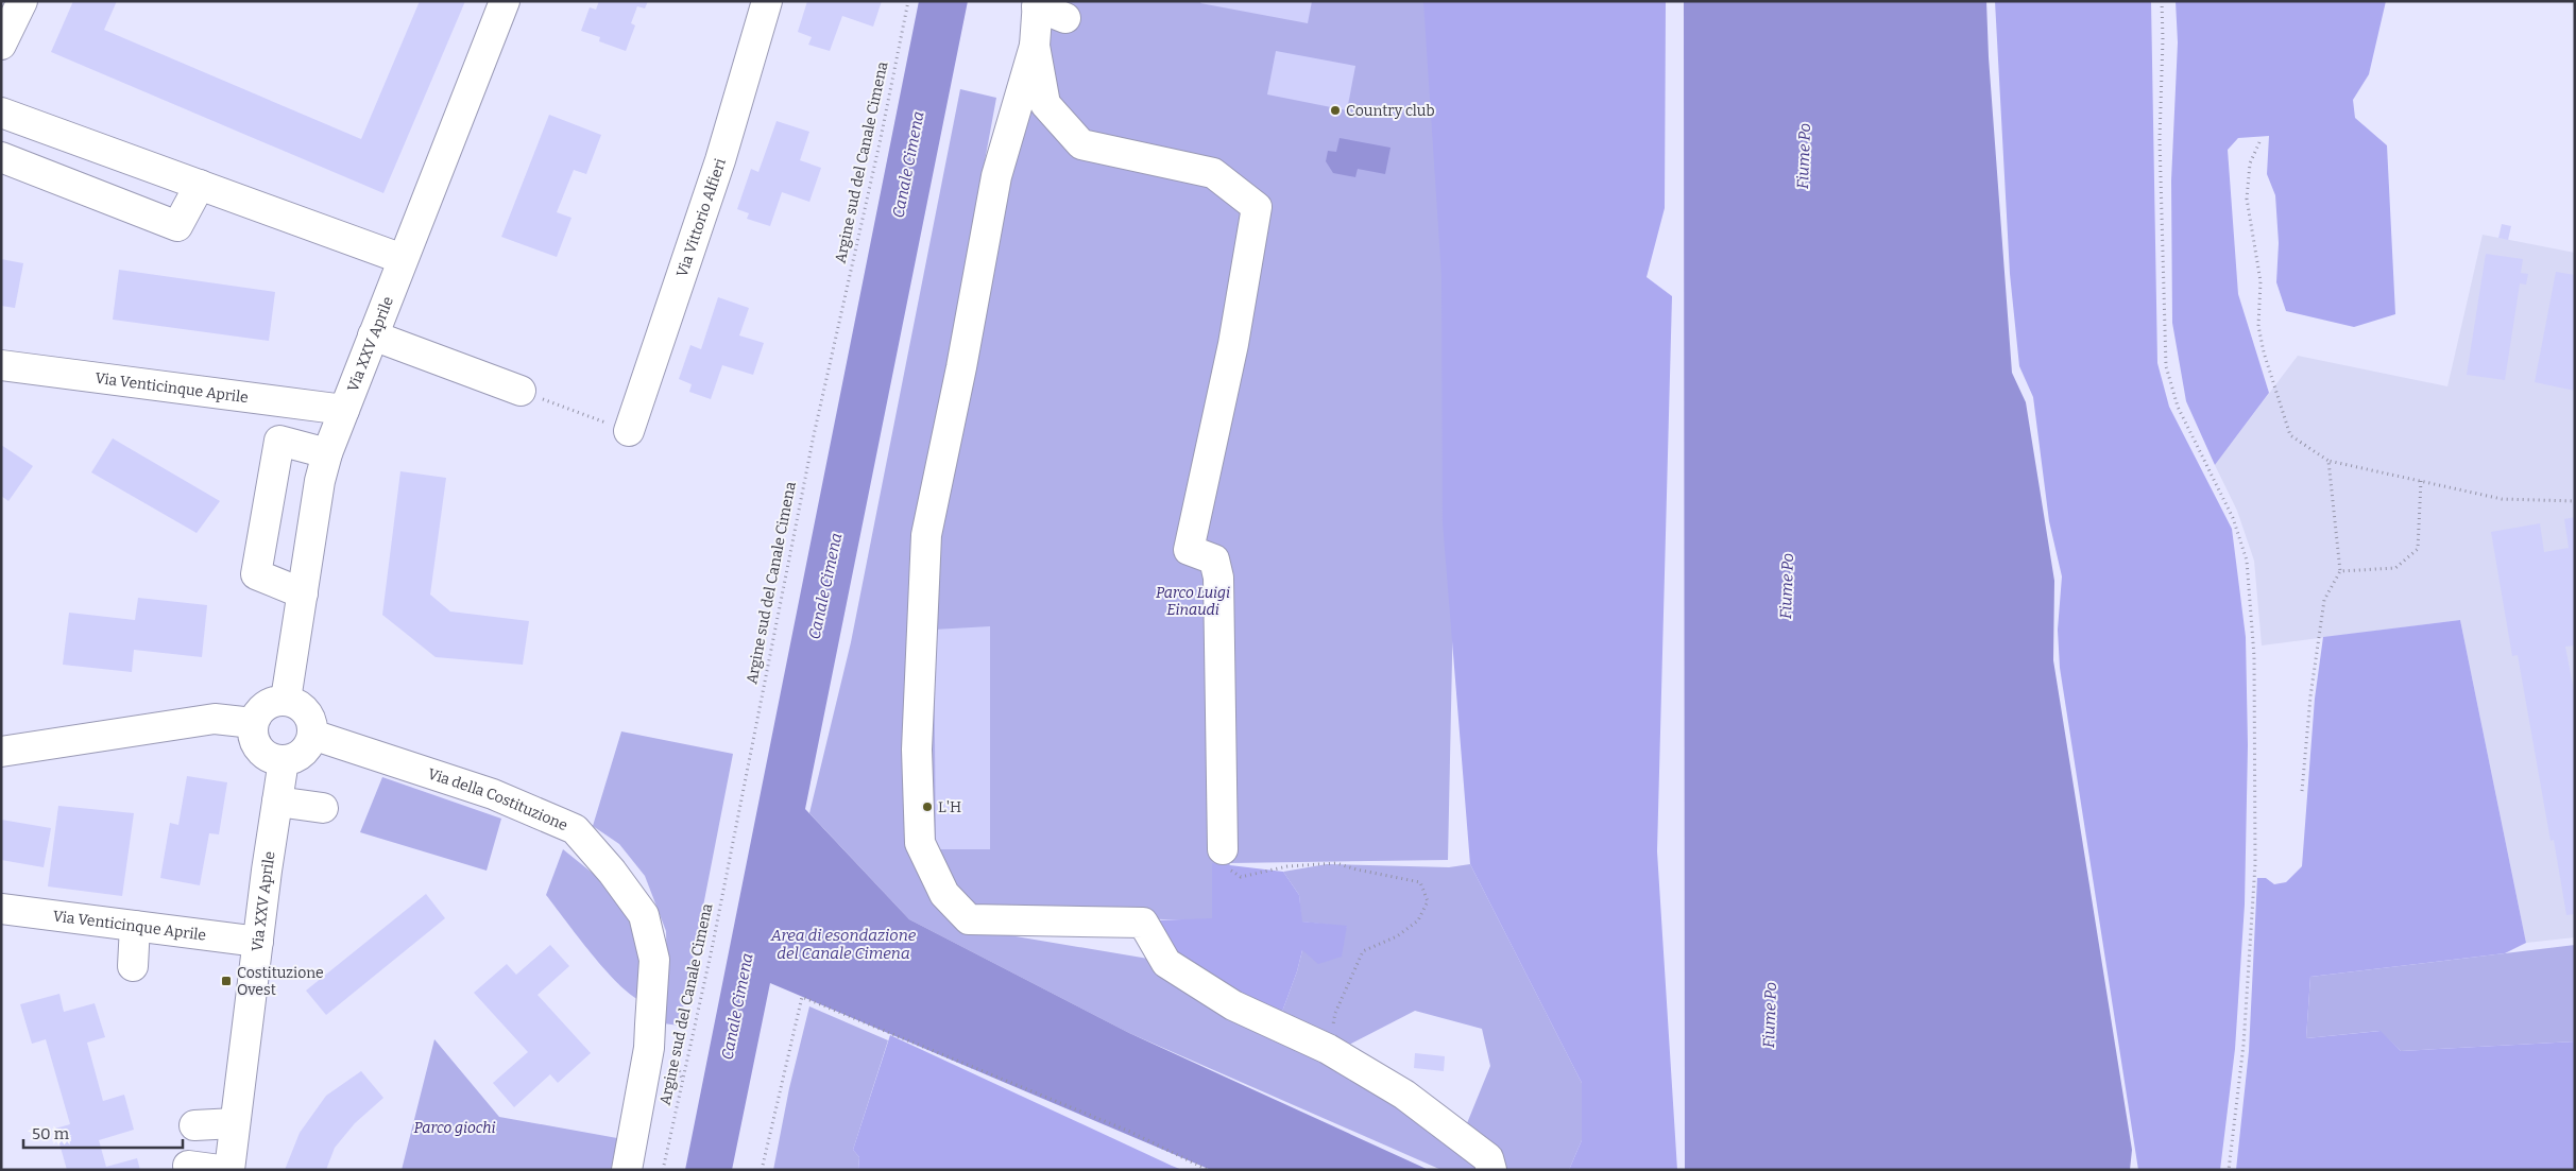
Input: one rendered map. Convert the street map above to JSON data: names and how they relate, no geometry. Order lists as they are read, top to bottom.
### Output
{
  "streets": {
    "street": [
      "Via Vittorio Alfieri",
      "Via XXV Aprile",
      "Via Venticinque Aprile",
      "Via della Costituzione"
    ],
    "path": ["Argine sud del Canale Cimena"]
  },
  "crossings": [
    ["Via XXV Aprile", "Via Venticinque Aprile"],
    ["Via XXV Aprile", "Via della Costituzione"]
  ],
  "water": ["Fiume Po", "Canale Cimena", "Area di esondazione del Canale Cimena"],
  "parks": ["Parco Luigi Einaudi", "Parco giochi"],
  "places": {
    "other": ["Country club", "L'H"],
    "transit": ["Costituzione Ovest"]
  },
  "scale_bar": "50 m"
}
